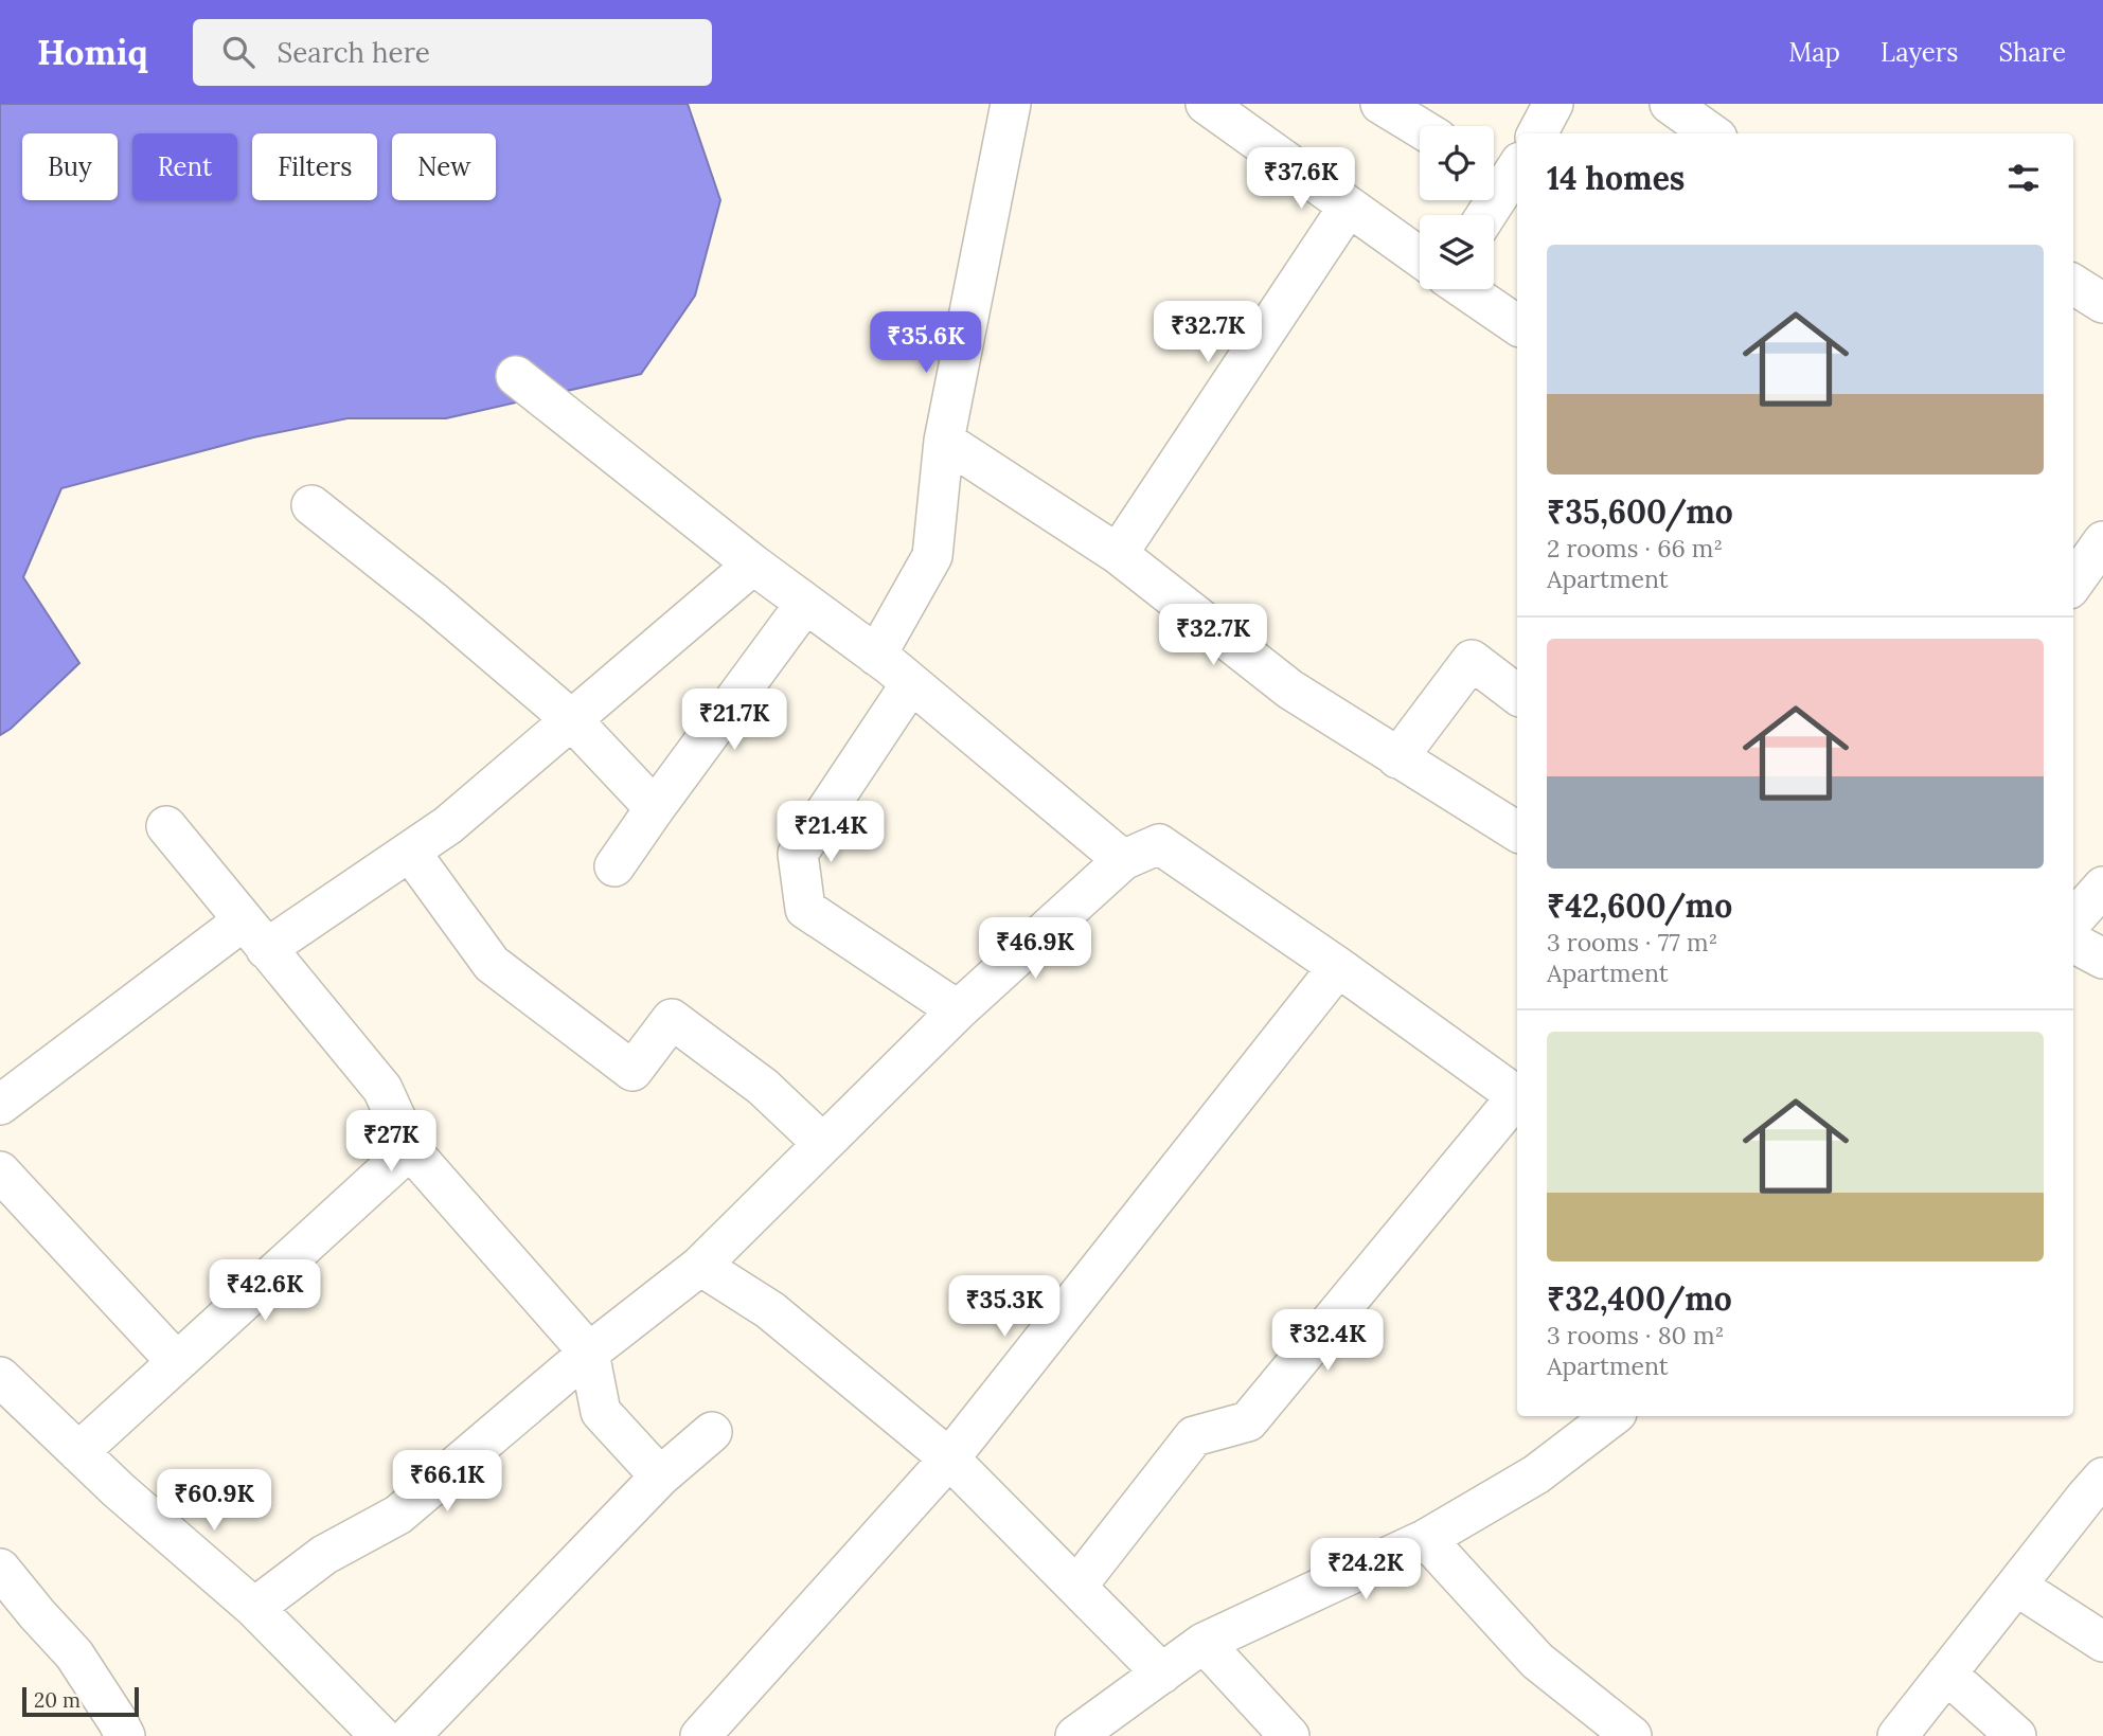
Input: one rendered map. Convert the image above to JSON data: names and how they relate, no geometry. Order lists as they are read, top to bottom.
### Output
{
  "scale_bar": "20 m",
  "page": {
    "header": "Homiq",
    "search": "Search here",
    "nav": ["Map", "Layers", "Share"],
    "chip": [
      "Buy",
      "Rent",
      "Filters",
      "New"
    ],
    "heading": "14 homes",
    "price": [
      "₹37.6K",
      "₹32.7K",
      "₹35.6K",
      "₹32.7K",
      "₹21.7K",
      "₹21.4K",
      "₹46.9K",
      "₹27K",
      "₹42.6K",
      "₹35.3K",
      "₹32.4K",
      "₹66.1K",
      "₹60.9K",
      "₹24.2K"
    ],
    "list": [
      {
        "name": "₹35,600/mo",
        "note": "2 rooms · 66 m² · Apartment"
      },
      {
        "name": "₹42,600/mo",
        "note": "3 rooms · 77 m² · Apartment"
      },
      {
        "name": "₹32,400/mo",
        "note": "3 rooms · 80 m² · Apartment"
      }
    ],
    "scale": "20 m"
  }
}
